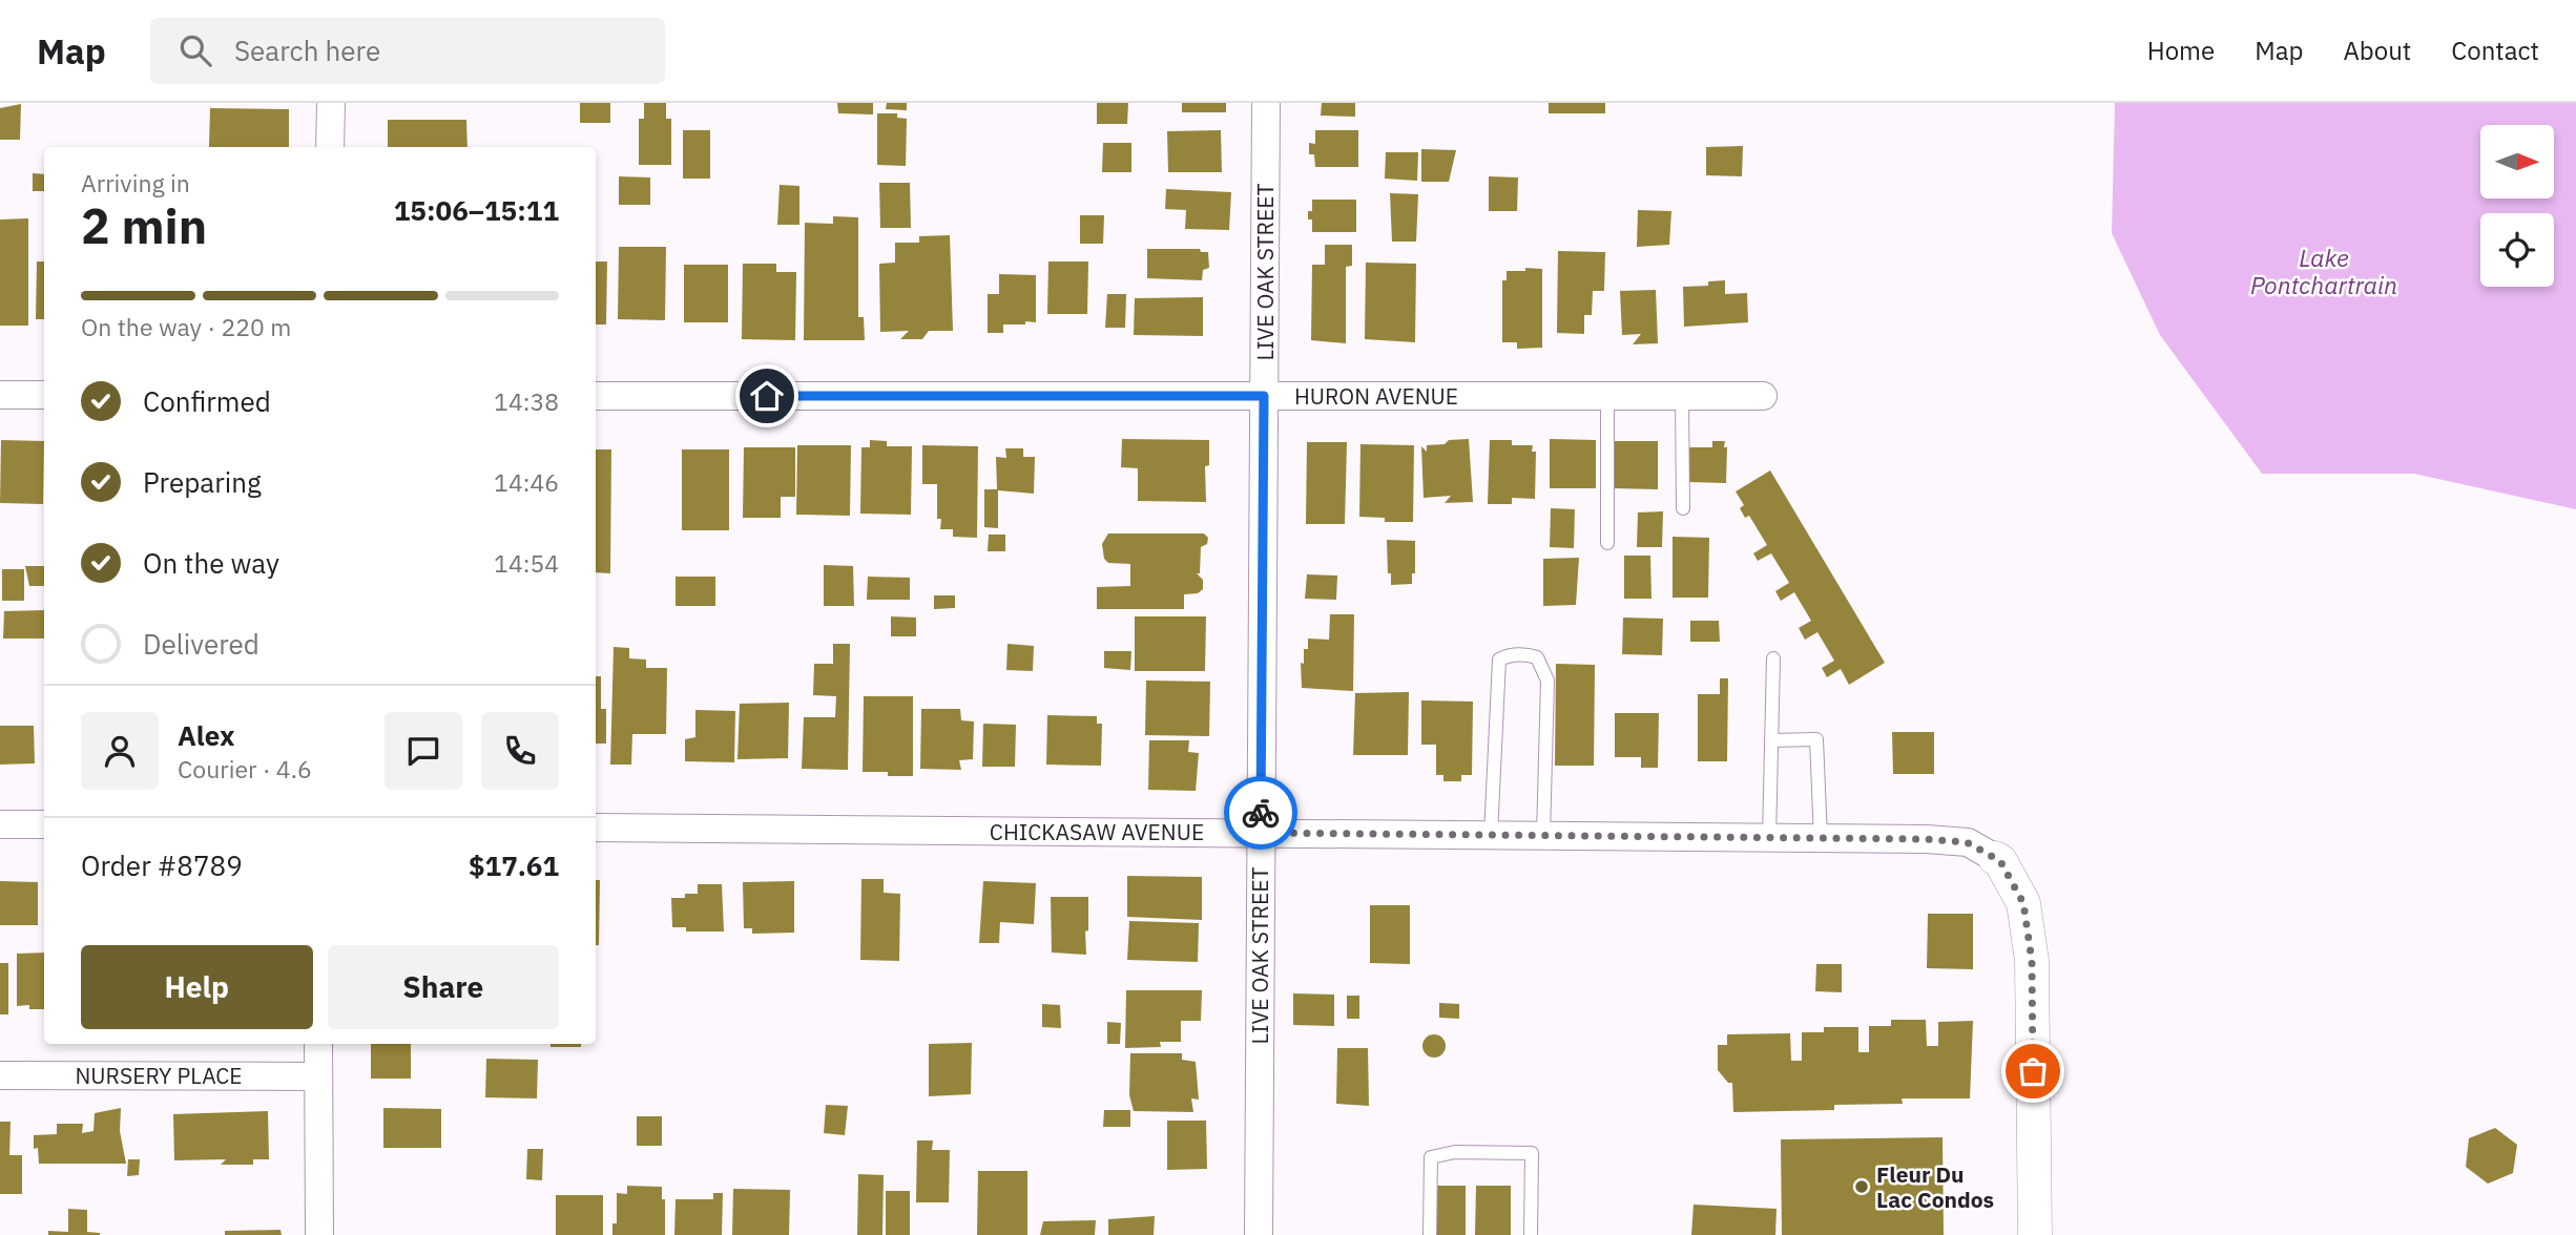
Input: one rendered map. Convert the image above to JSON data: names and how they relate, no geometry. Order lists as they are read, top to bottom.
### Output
{
  "streets": {
    "street": [
      "LIVE OAK STREET",
      "HURON AVENUE",
      "CHICKASAW AVENUE",
      "NURSERY PLACE"
    ]
  },
  "crossings": [
    ["LIVE OAK STREET", "HURON AVENUE"],
    ["LIVE OAK STREET", "CHICKASAW AVENUE"]
  ],
  "water": ["Lake Pontchartrain"],
  "places": ["Fleur Du Lac Condos"],
  "north": "right",
  "page": {
    "header": "Map",
    "search": "Search here",
    "nav": [
      "Home",
      "Map",
      "About",
      "Contact"
    ],
    "heading": ["2 min", "Arriving in", "15:06–15:11"],
    "panel": [
      "Alex",
      "Courier · 4.6",
      "Order #8789",
      "$17.61"
    ],
    "bar": "On the way · 220 m",
    "list": [
      ["Confirmed", "14:38"],
      ["Preparing", "14:46"],
      ["On the way", "14:54"],
      "Delivered"
    ],
    "buttons": ["Help", "Share"]
  }
}
